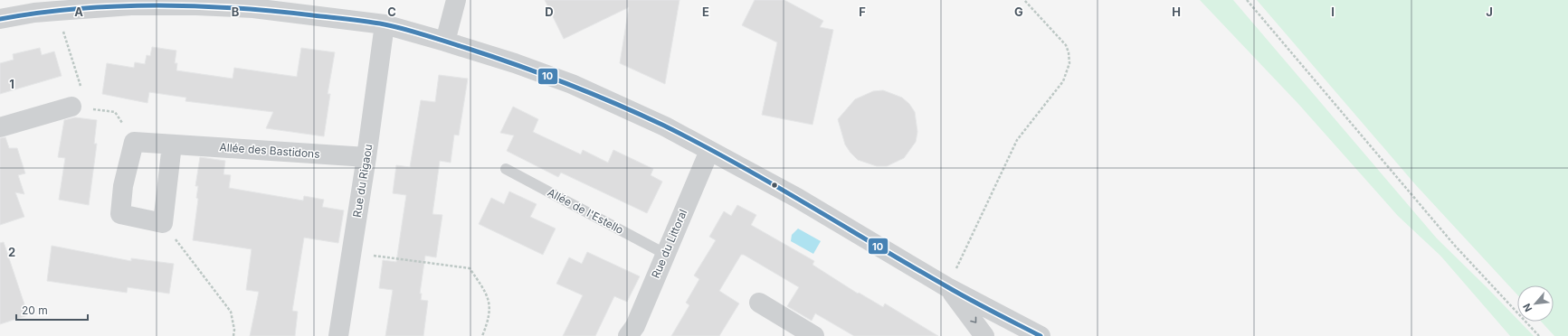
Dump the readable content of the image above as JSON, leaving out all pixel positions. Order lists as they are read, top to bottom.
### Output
{
  "streets": {
    "street": ["Allée des Bastidons", "Rue du Rigaou", "Rue du Littoral"],
    "lane": ["Allée de l'Estello"]
  },
  "crossings": [
    ["Allée des Bastidons", "Rue du Rigaou"],
    ["Allée de l'Estello", "Rue du Littoral"]
  ],
  "lines": ["transit line 10"],
  "scale_bar": "20 m",
  "north": "bottom left",
  "grid": {
    "columns": [
      "A",
      "B",
      "C",
      "D",
      "E",
      "F",
      "G",
      "H",
      "I",
      "J"
    ],
    "rows": ["1", "2"]
  }
}
